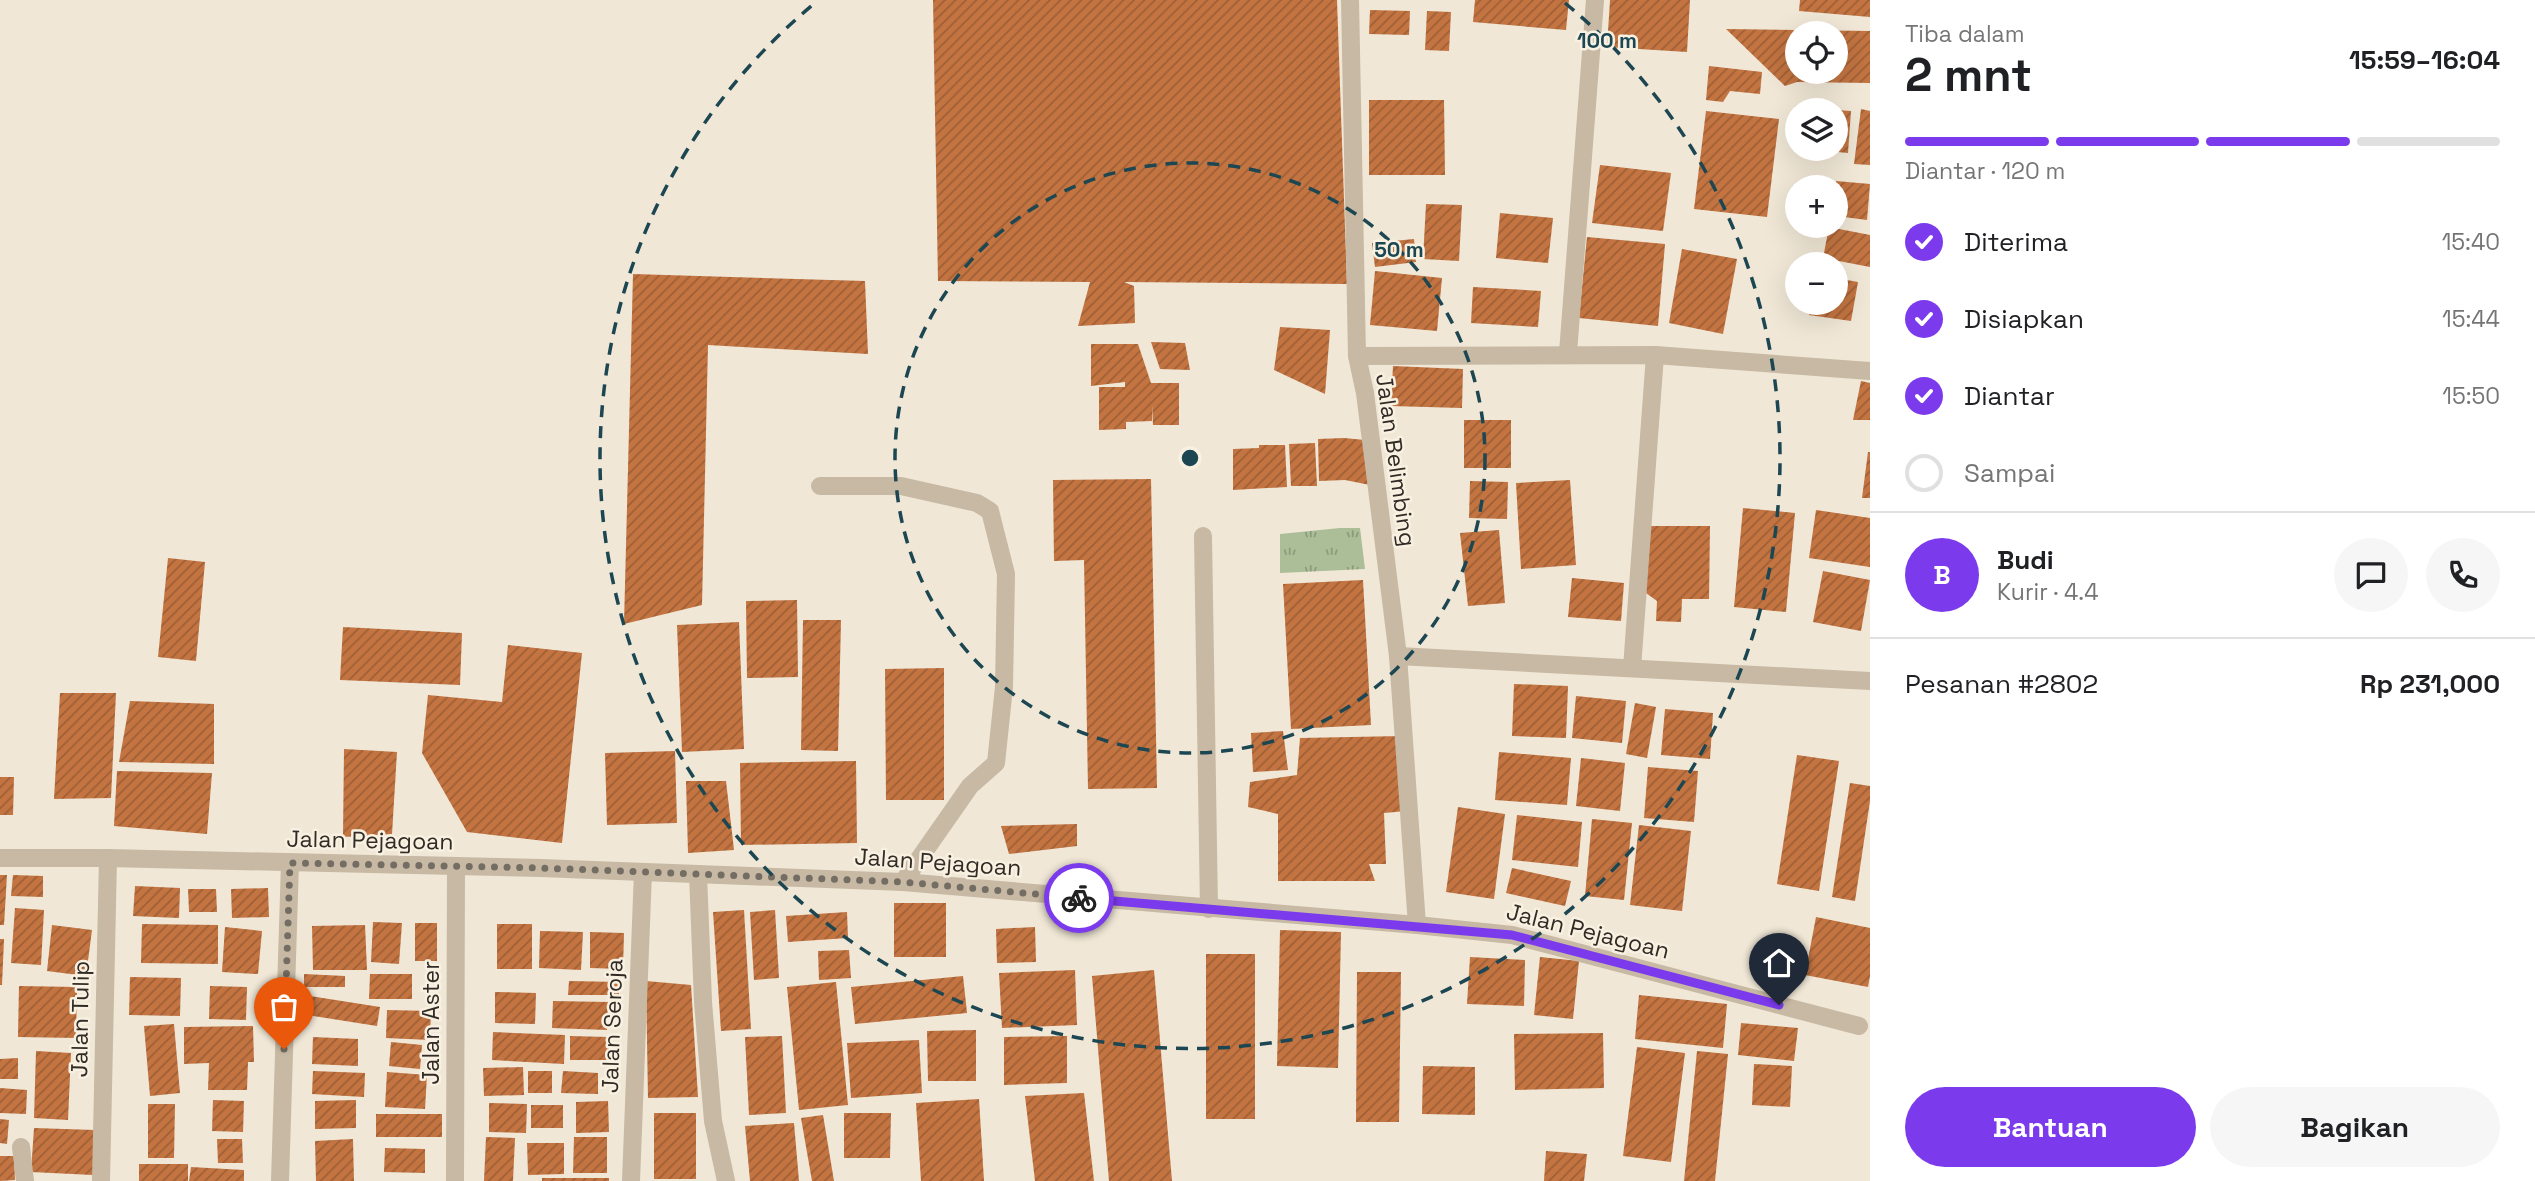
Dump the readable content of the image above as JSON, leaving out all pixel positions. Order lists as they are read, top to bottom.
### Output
{
  "streets": {
    "street": [
      "Jalan Belimbing",
      "Jalan Pejagoan",
      "Jalan Tulip",
      "Jalan Aster",
      "Jalan Seroja"
    ]
  },
  "crossings": [
    ["Jalan Belimbing", "Jalan Pejagoan"],
    ["Jalan Pejagoan", "Jalan Tulip"],
    ["Jalan Pejagoan", "Jalan Aster"],
    ["Jalan Pejagoan", "Jalan Seroja"]
  ],
  "page": {
    "heading": ["2 mnt", "Tiba dalam", "15:59–16:04"],
    "panel": [
      "Budi",
      "Kurir · 4.4",
      "Pesanan #2802",
      "Rp 231,000"
    ],
    "map_buttons": ["+", "−"],
    "bar": "Diantar · 120 m",
    "list": [
      ["Diterima", "15:40"],
      ["Disiapkan", "15:44"],
      ["Diantar", "15:50"],
      "Sampai"
    ],
    "round": "B",
    "buttons": ["Bantuan", "Bagikan"]
  },
  "rings": ["100 m", "50 m"]
}
